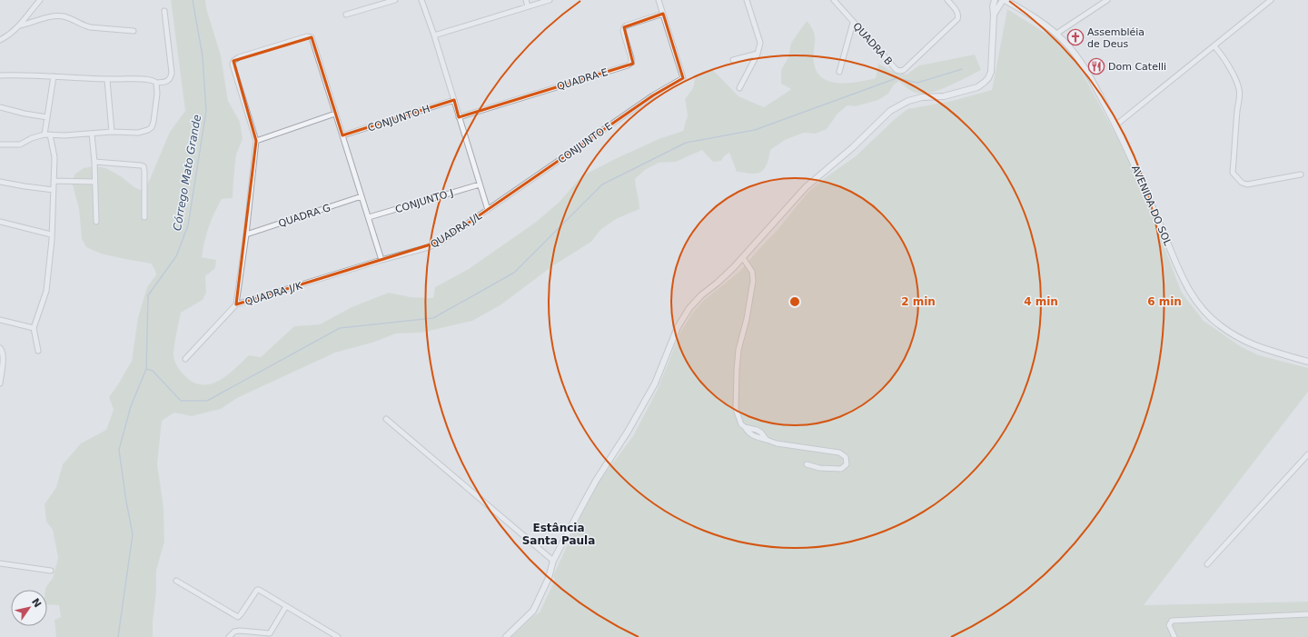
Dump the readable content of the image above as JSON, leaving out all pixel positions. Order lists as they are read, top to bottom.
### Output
{
  "streets": {
    "street": [
      "QUADRA B",
      "QUADRA E",
      "CONJUNTO H",
      "CONJUNTO E",
      "CONJUNTO J",
      "AVENIDA DO SOL",
      "QUADRA G",
      "QUADRA J/L",
      "QUADRA J/K"
    ]
  },
  "crossings": [
    ["QUADRA E", "CONJUNTO E"],
    ["CONJUNTO E", "QUADRA J/L"],
    ["QUADRA J/L", "QUADRA J/K"]
  ],
  "districts": ["Estância Santa Paula"],
  "water": ["Córrego Mato Grande"],
  "places": {
    "church": ["Assembléia de Deus"],
    "restaurant": ["Dom Catelli"]
  },
  "north": "top right",
  "rings": ["2 min", "4 min", "6 min"]
}
